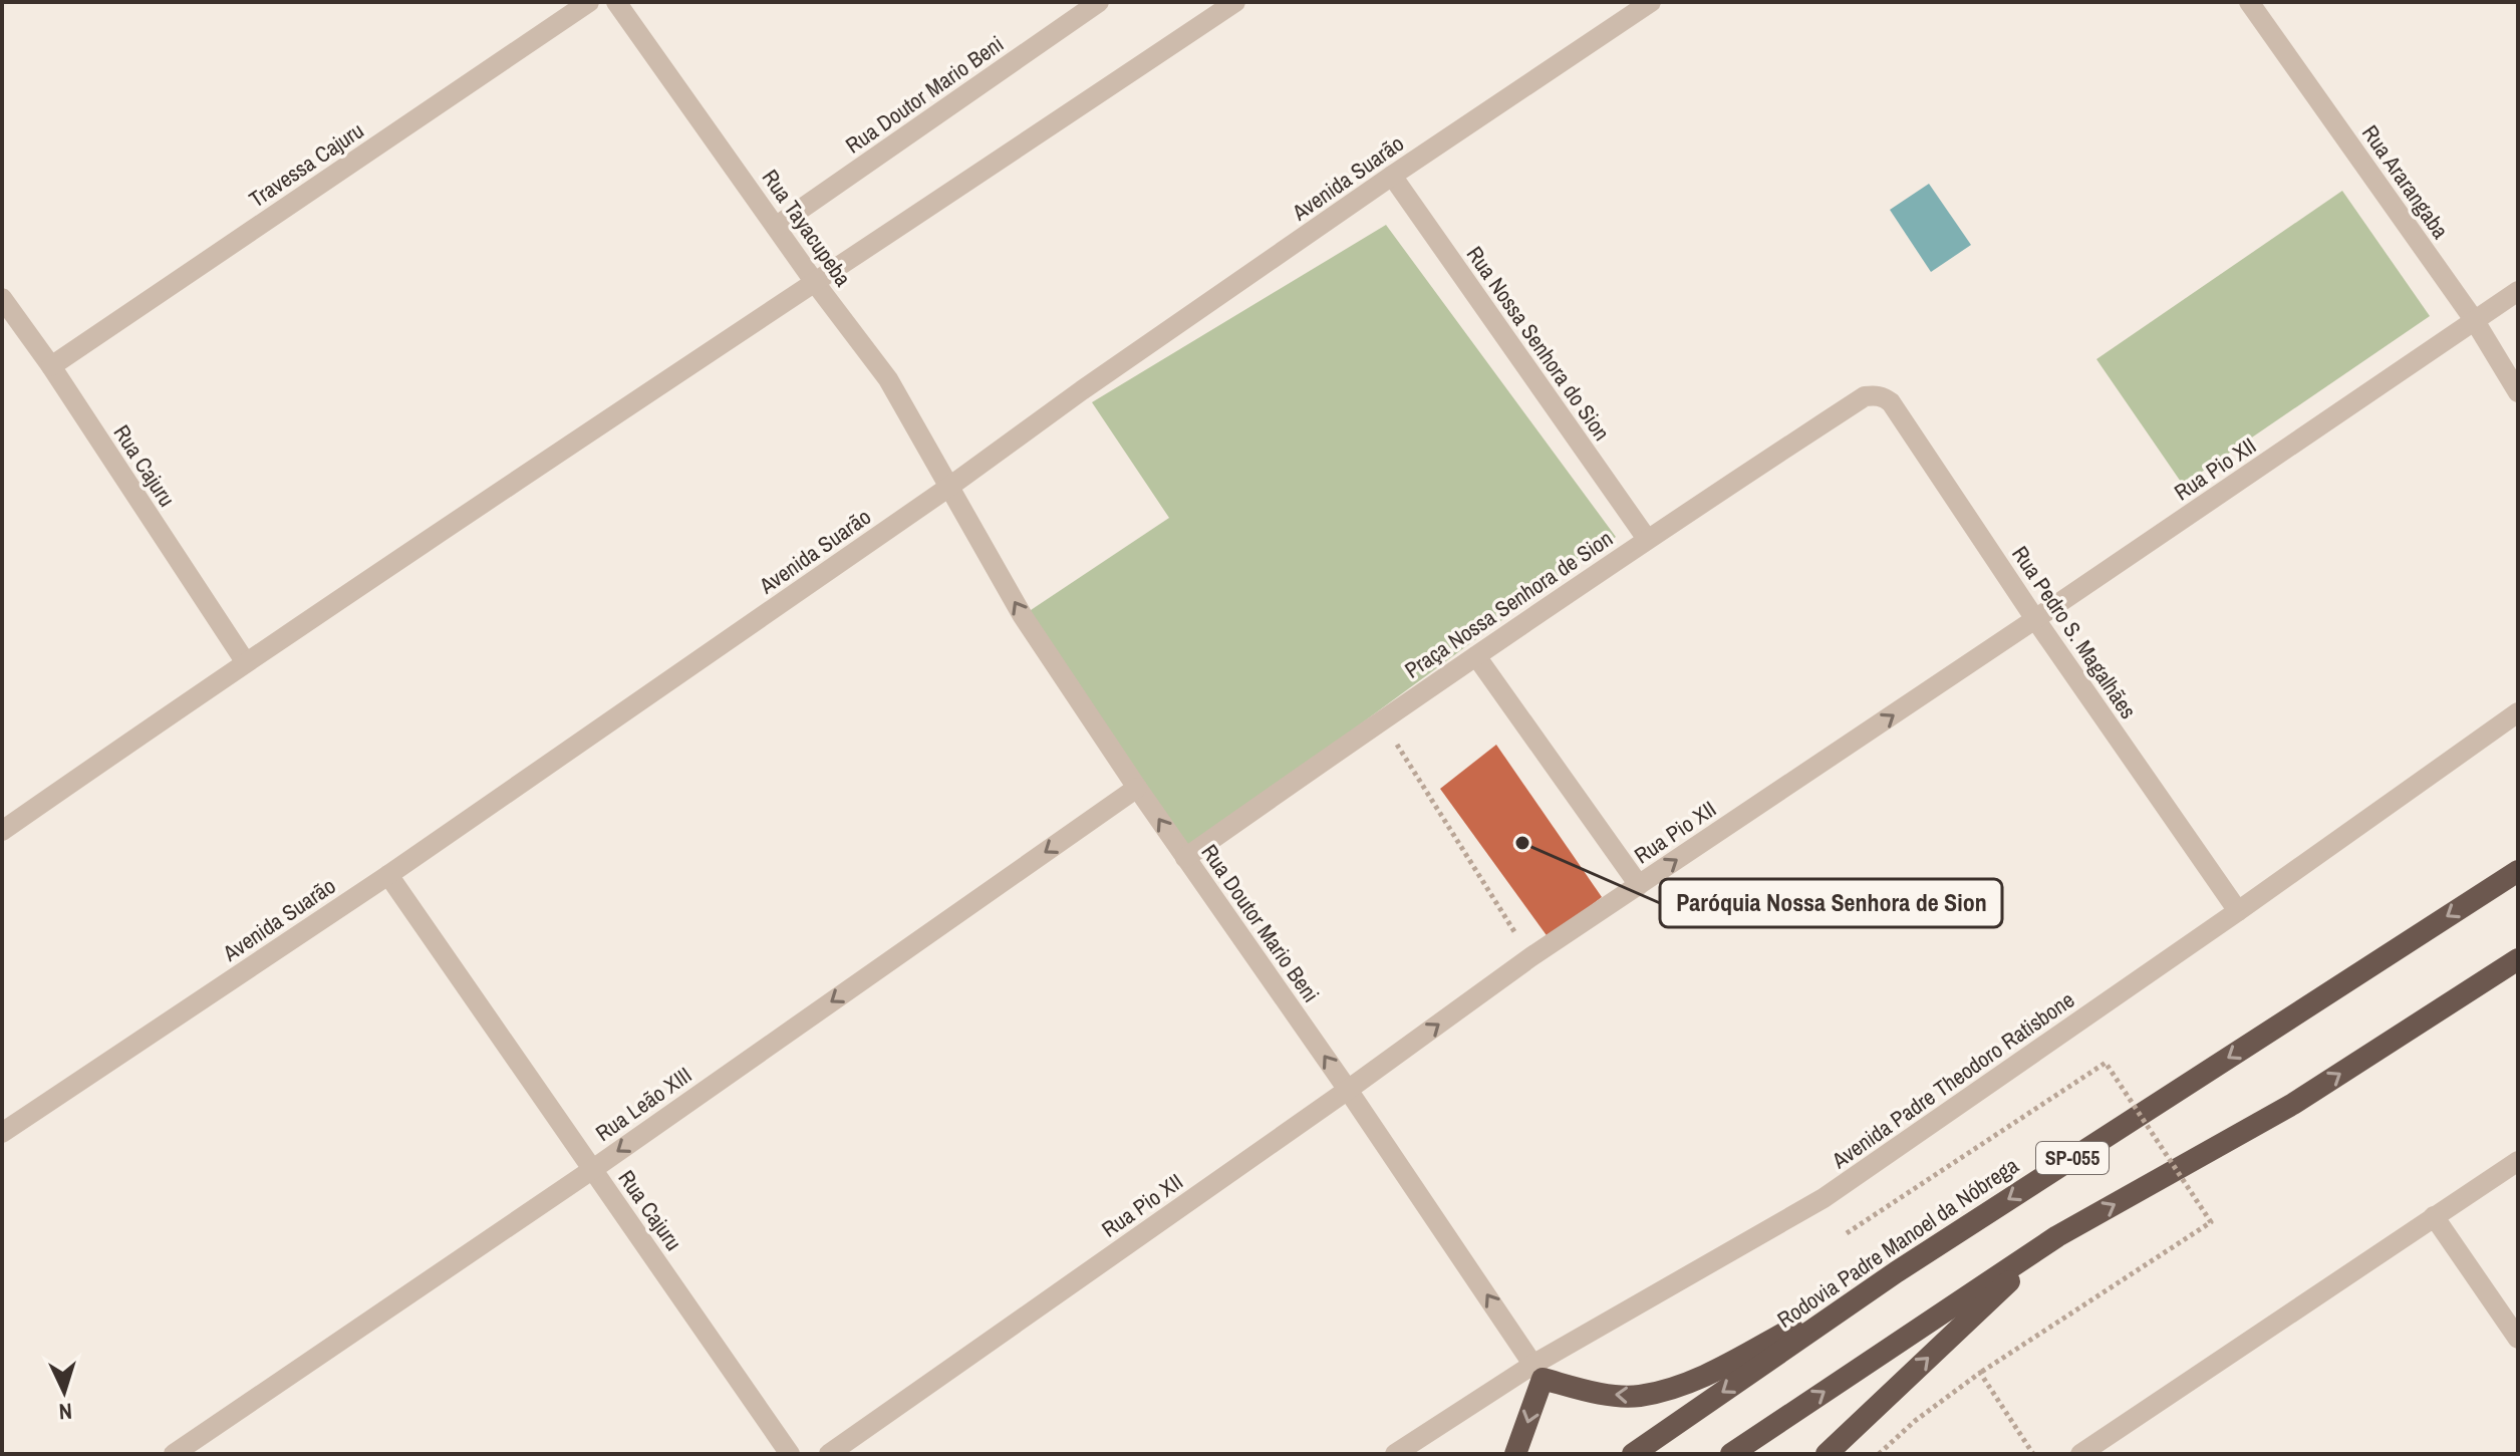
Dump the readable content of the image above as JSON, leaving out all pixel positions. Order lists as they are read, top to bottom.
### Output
{
  "streets": {
    "highway": ["SP-055", "Rodovia Padre Manoel da Nóbrega"],
    "street": [
      "Rua Doutor Mario Beni",
      "Travessa Cajuru",
      "Avenida Suarão",
      "Rua Ararangaba",
      "Rua Tayacupeba",
      "Rua Nossa Senhora do Sion",
      "Rua Cajuru",
      "Rua Pio XII",
      "Praça Nossa Senhora de Sion",
      "Rua Pedro S. Magalhães",
      "Avenida Padre Theodoro Ratisbone",
      "Rua Leão XIII"
    ]
  },
  "crossings": [
    ["Rua Doutor Mario Beni", "Avenida Suarão"],
    ["Rua Doutor Mario Beni", "Rua Tayacupeba"],
    ["Rua Doutor Mario Beni", "Rua Pio XII"],
    ["Rua Doutor Mario Beni", "Praça Nossa Senhora de Sion"],
    ["Rua Doutor Mario Beni", "Avenida Padre Theodoro Ratisbone"],
    ["Rua Doutor Mario Beni", "Rua Leão XIII"],
    ["Travessa Cajuru", "Rua Cajuru"],
    ["Avenida Suarão", "Rua Tayacupeba"],
    ["Avenida Suarão", "Rua Nossa Senhora do Sion"],
    ["Avenida Suarão", "Rua Cajuru"],
    ["Rua Ararangaba", "Rua Pio XII"],
    ["Rua Nossa Senhora do Sion", "Praça Nossa Senhora de Sion"],
    ["Rua Cajuru", "Rua Leão XIII"],
    ["Rua Pio XII", "Rua Pedro S. Magalhães"],
    ["Praça Nossa Senhora de Sion", "Rua Pedro S. Magalhães"],
    ["Rua Pedro S. Magalhães", "Avenida Padre Theodoro Ratisbone"]
  ],
  "one_way": ["Rua Doutor Mario Beni", "Rua Leão XIII"],
  "places": ["Paróquia Nossa Senhora de Sion"],
  "north": "bottom"
}
